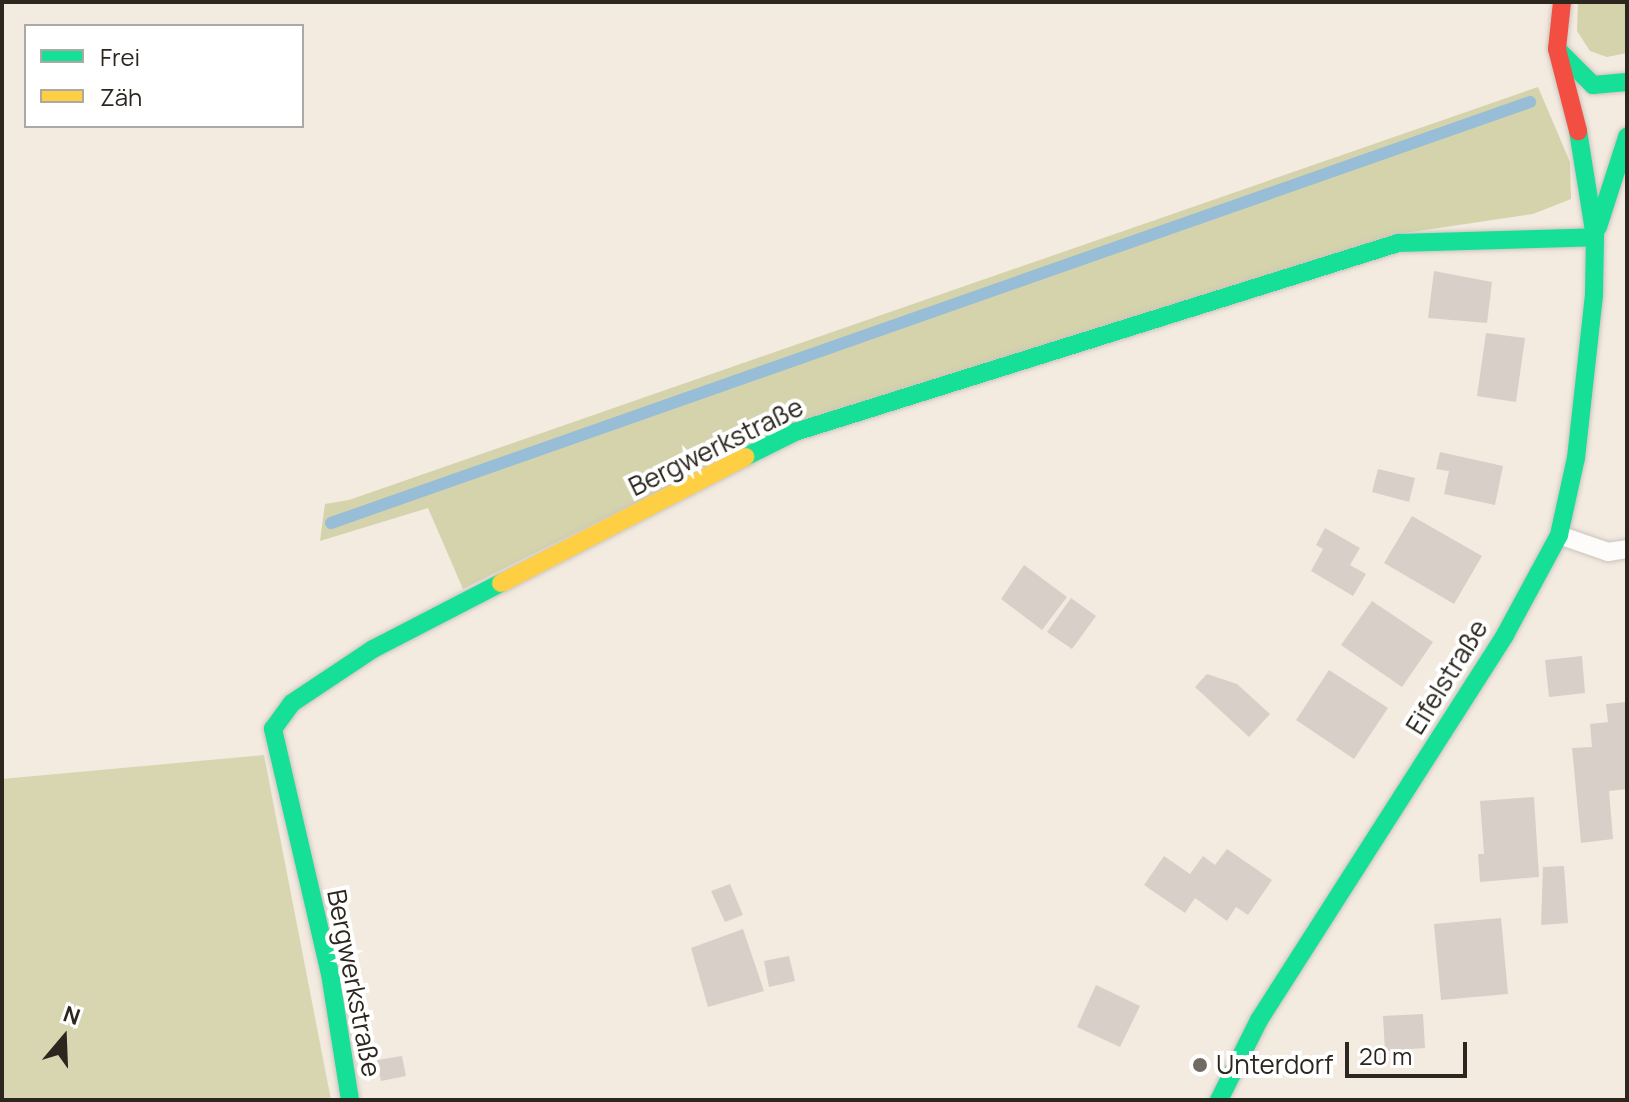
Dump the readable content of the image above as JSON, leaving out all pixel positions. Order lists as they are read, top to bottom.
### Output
{
  "streets": {
    "street": ["Bergwerkstraße", "Eifelstraße"]
  },
  "crossings": [
    ["Bergwerkstraße", "Eifelstraße"]
  ],
  "places": ["Unterdorf"],
  "legend": ["Frei", "Zäh"],
  "scale_bar": "20 m",
  "north": "top"
}
